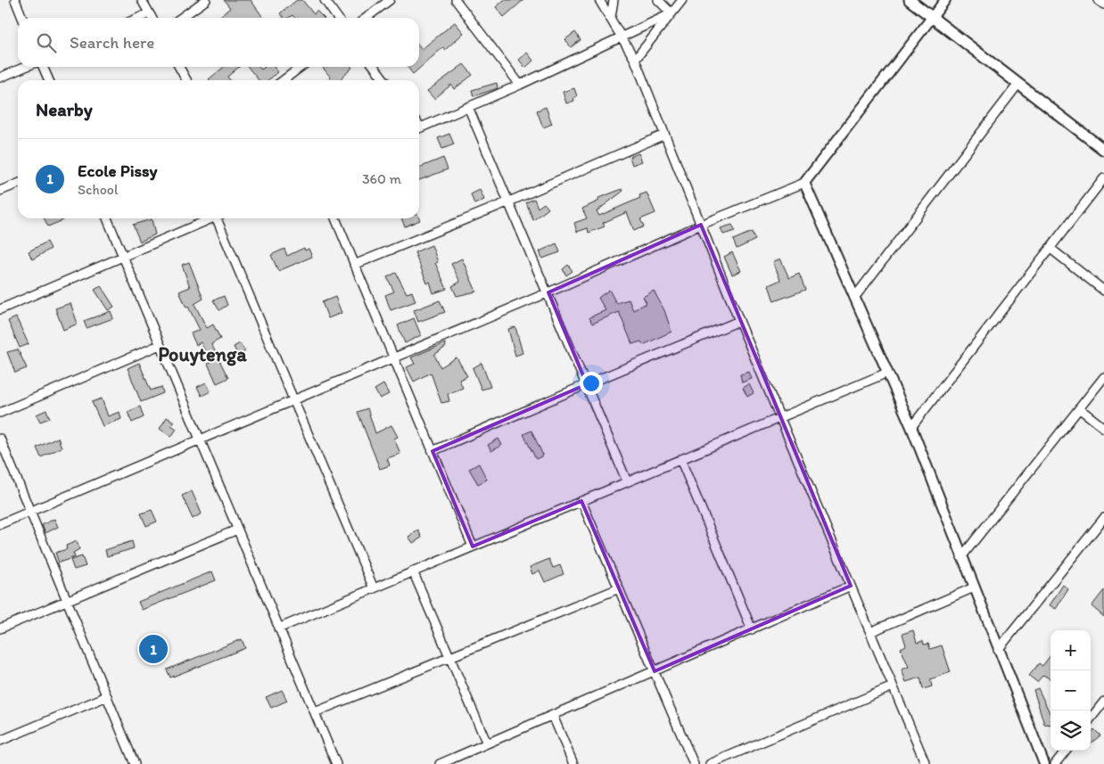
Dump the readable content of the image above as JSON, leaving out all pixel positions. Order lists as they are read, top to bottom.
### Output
{
  "districts": ["Pouytenga"],
  "page": {
    "search": "Search here",
    "heading": "Nearby",
    "list": [
      {
        "mark": "1",
        "name": "Ecole Pissy",
        "note": "School",
        "value": "360 m"
      }
    ],
    "map_buttons": ["+", "−"],
    "pins": "1"
  }
}
